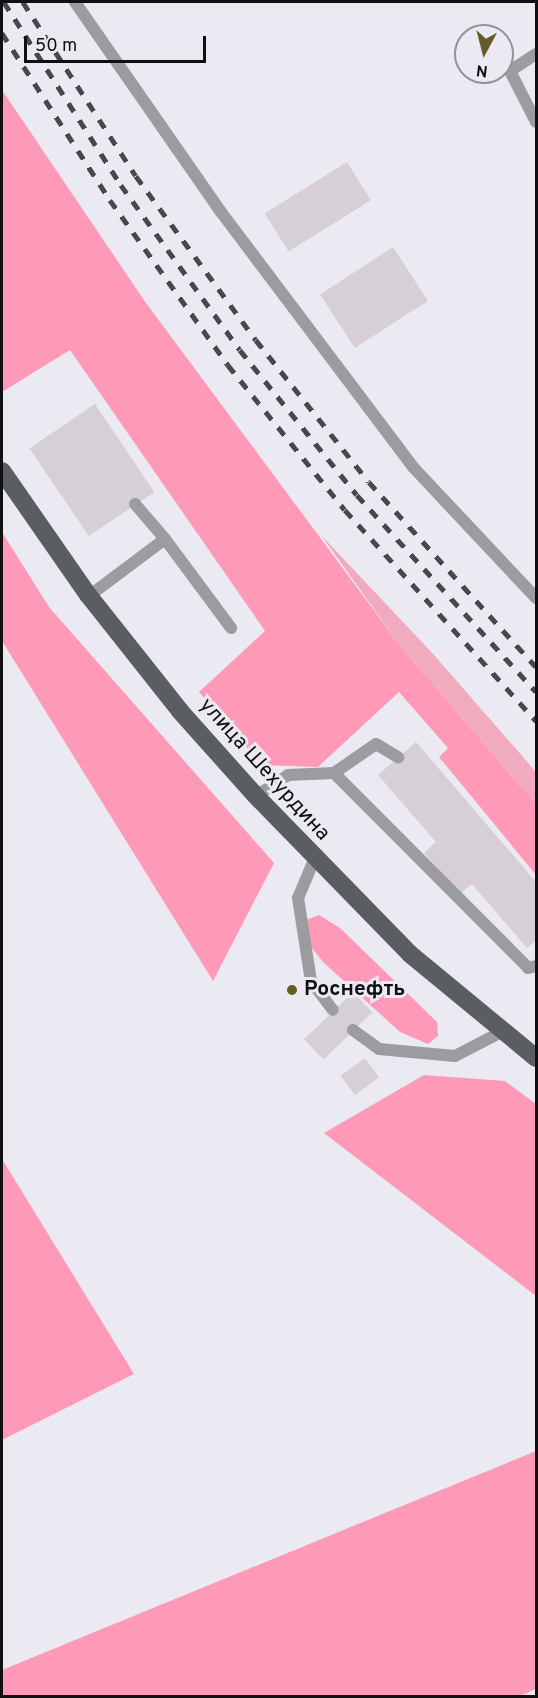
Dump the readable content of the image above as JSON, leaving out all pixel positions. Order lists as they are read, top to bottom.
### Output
{
  "streets": {
    "main road": ["улица Шехурдина"]
  },
  "places": ["Роснефть"],
  "scale_bar": "50 m",
  "north": "bottom"
}
